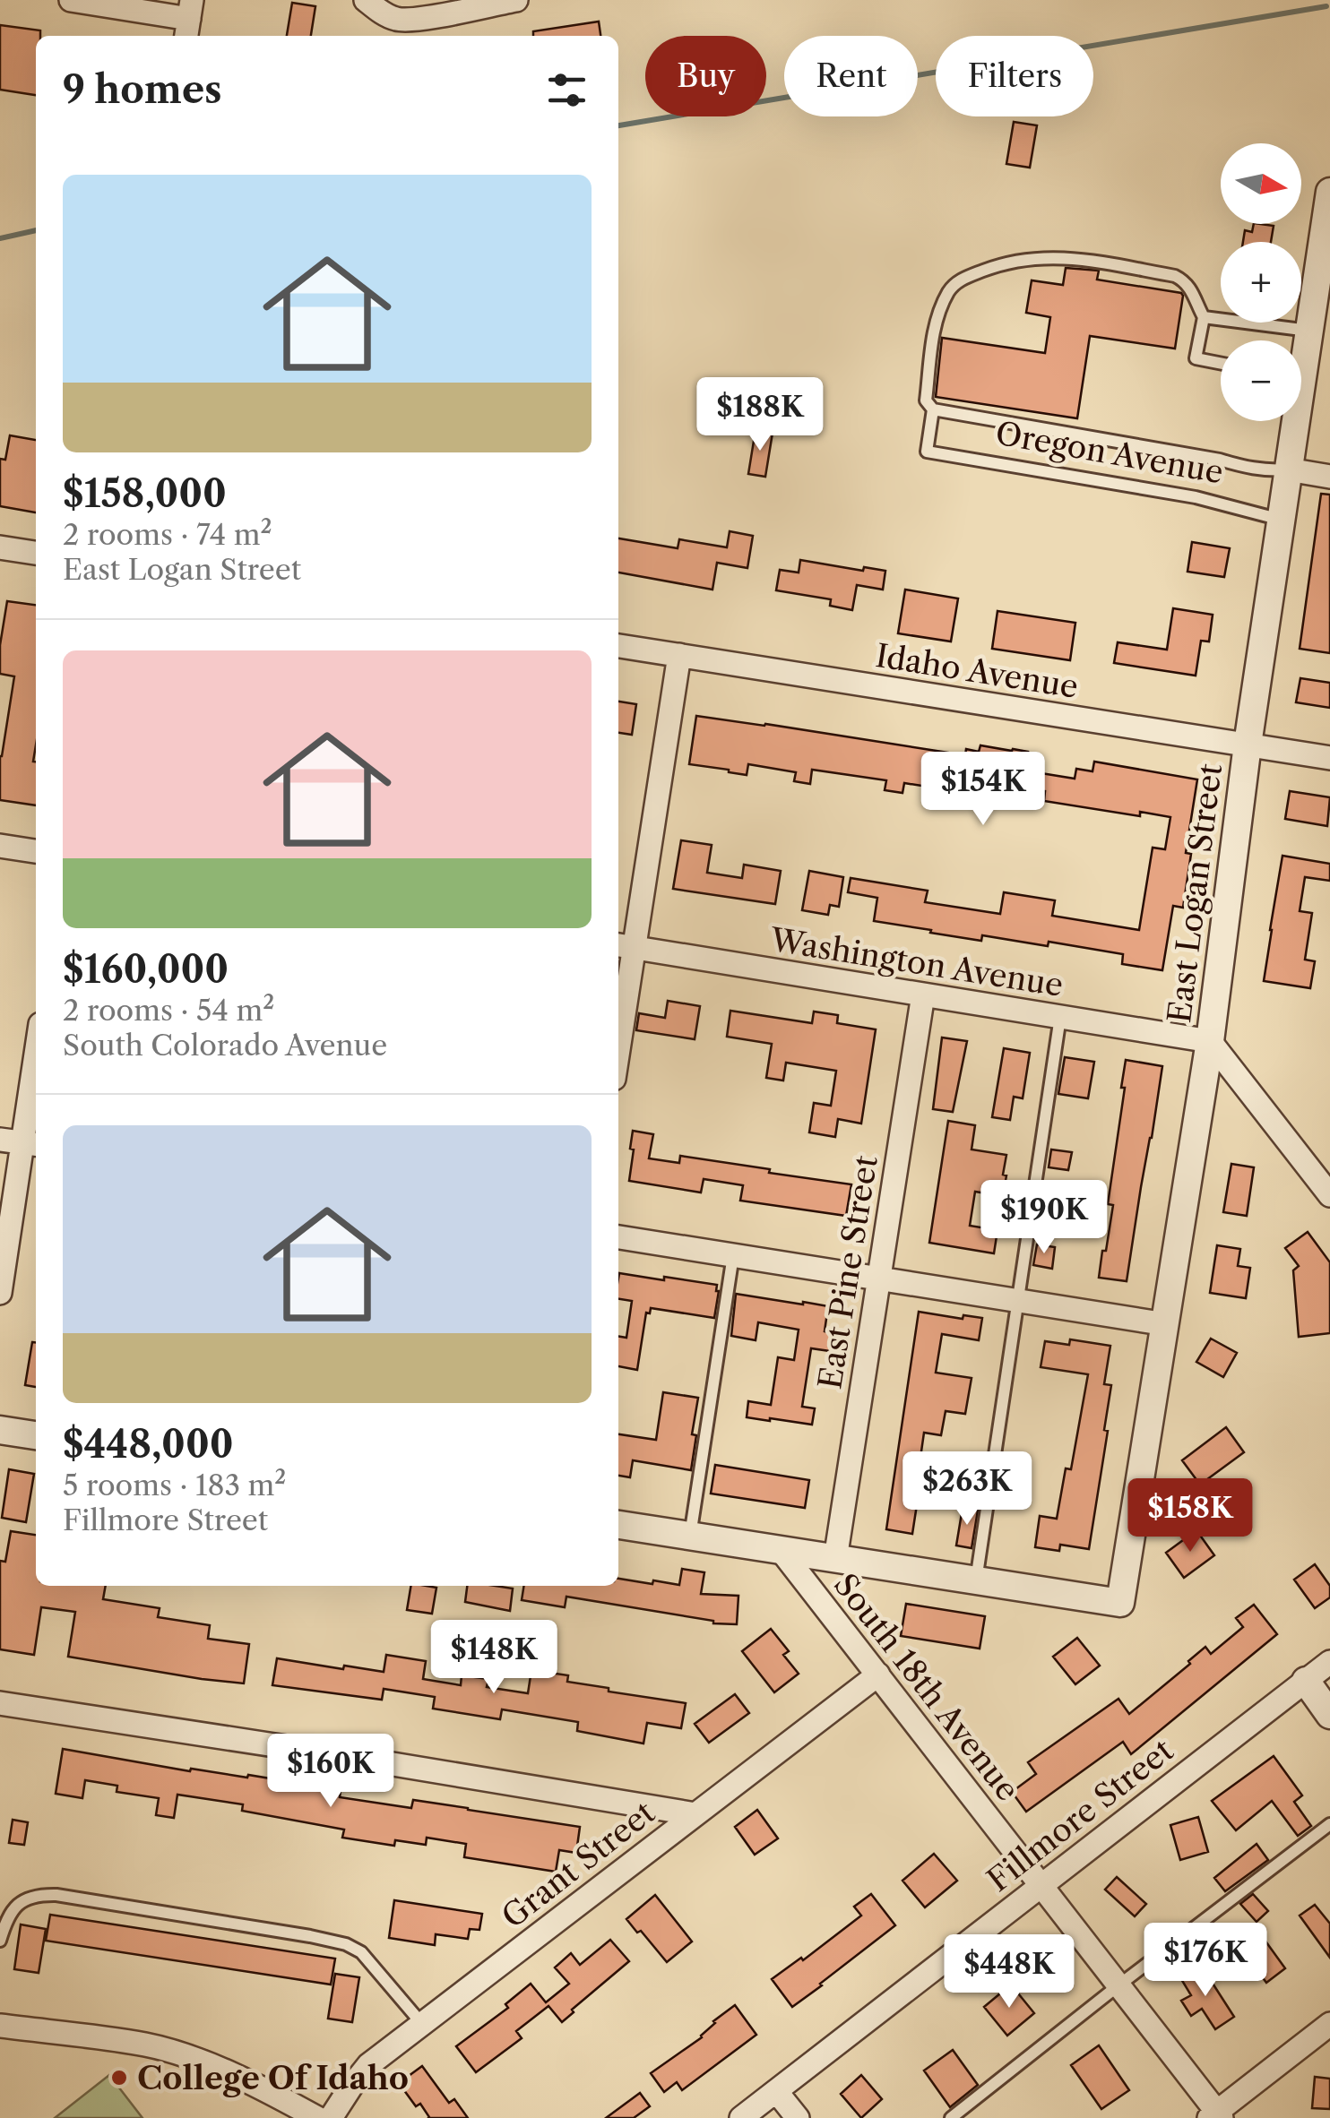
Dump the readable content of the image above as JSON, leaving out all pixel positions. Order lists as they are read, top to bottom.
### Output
{
  "streets": {
    "street": [
      "Idaho Avenue",
      "East Logan Street",
      "Washington Avenue",
      "East Pine Street",
      "South 18th Avenue",
      "Fillmore Street",
      "Grant Street"
    ],
    "lane": ["Oregon Avenue"]
  },
  "crossings": [
    ["Oregon Avenue", "East Logan Street"],
    ["Idaho Avenue", "East Logan Street"],
    ["East Logan Street", "Washington Avenue"],
    ["Washington Avenue", "East Pine Street"],
    ["South 18th Avenue", "Fillmore Street"],
    ["South 18th Avenue", "Grant Street"]
  ],
  "places": ["College Of Idaho"],
  "north": "right",
  "page": {
    "chip": ["Buy", "Rent", "Filters"],
    "heading": "9 homes",
    "map_buttons": ["+", "−"],
    "list": [
      {
        "name": "$158,000",
        "note": "2 rooms · 74 m² · East Logan Street"
      },
      {
        "name": "$160,000",
        "note": "2 rooms · 54 m² · South Colorado Avenue"
      },
      {
        "name": "$448,000",
        "note": "5 rooms · 183 m² · Fillmore Street"
      }
    ],
    "price": [
      "$188K",
      "$154K",
      "$190K",
      "$263K",
      "$158K",
      "$148K",
      "$160K",
      "$176K",
      "$448K"
    ]
  }
}
